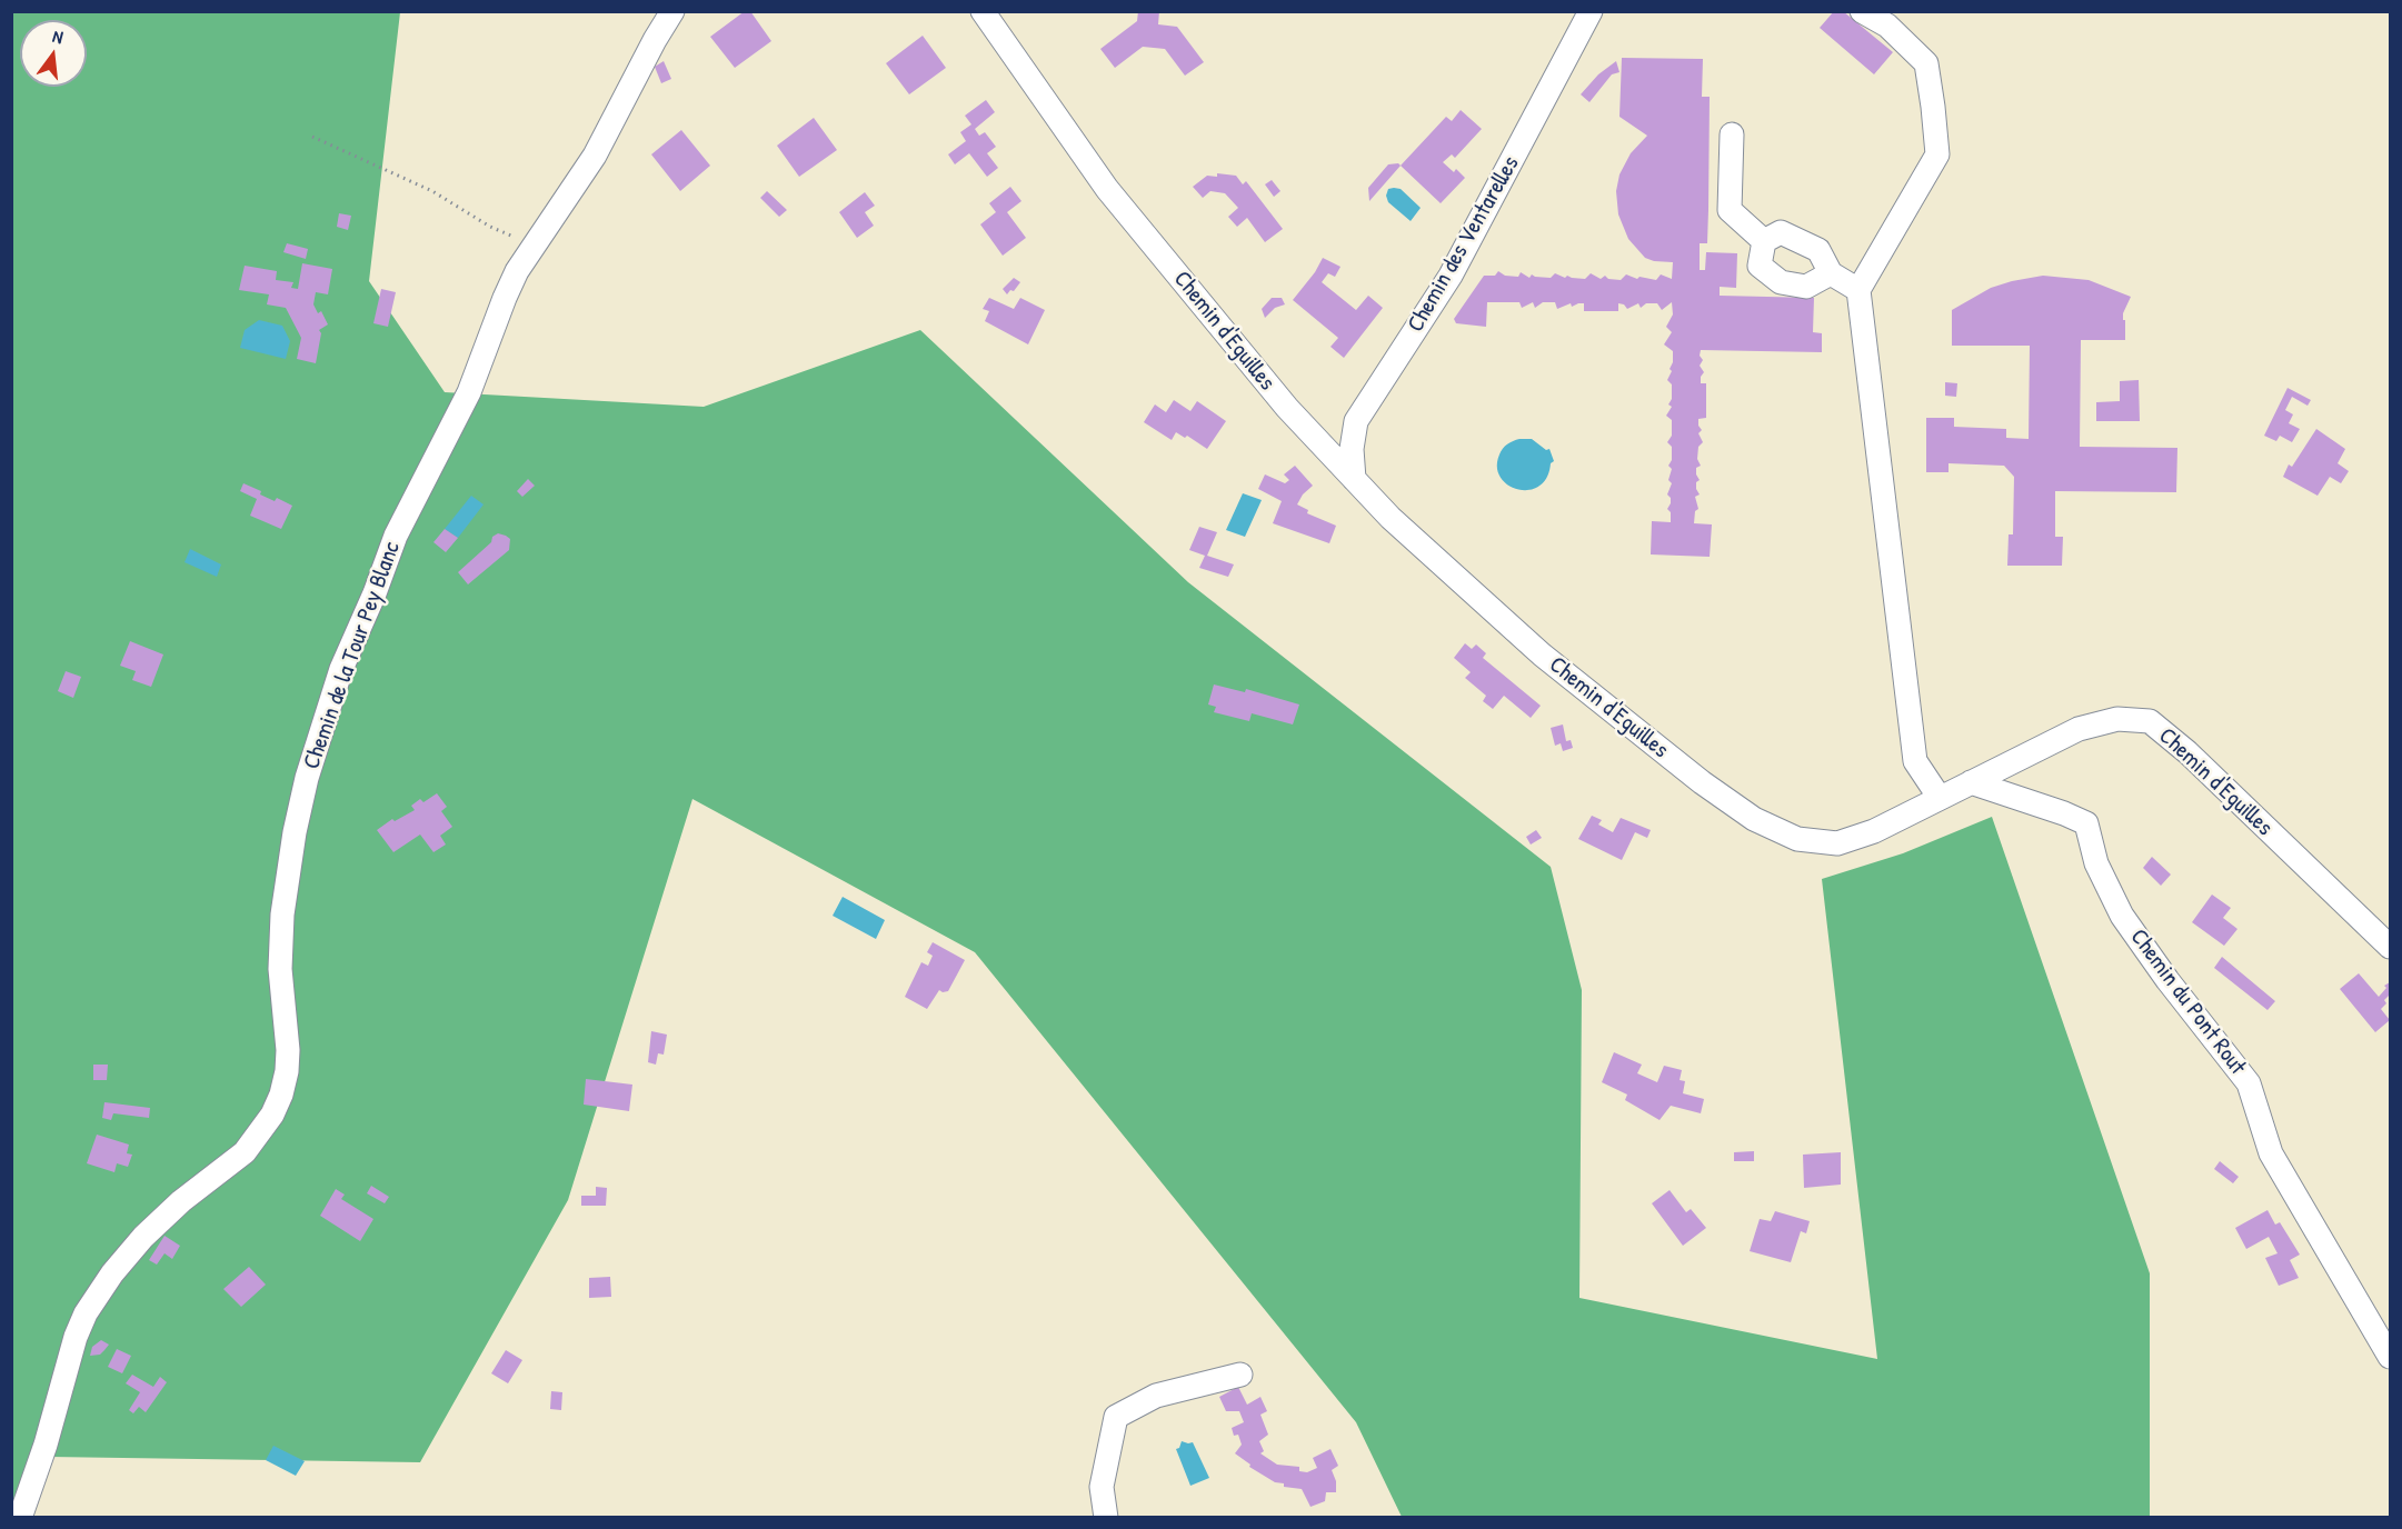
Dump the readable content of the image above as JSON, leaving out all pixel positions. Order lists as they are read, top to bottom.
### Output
{
  "streets": {
    "street": [
      "Chemin des Ventarelles",
      "Chemin d'Eguilles",
      "Chemin de la Tour Pey Blanc",
      "Chemin du Pont Rout"
    ]
  },
  "crossings": [
    ["Chemin des Ventarelles", "Chemin d'Eguilles"],
    ["Chemin d'Eguilles", "Chemin du Pont Rout"]
  ],
  "north": "top"
}
